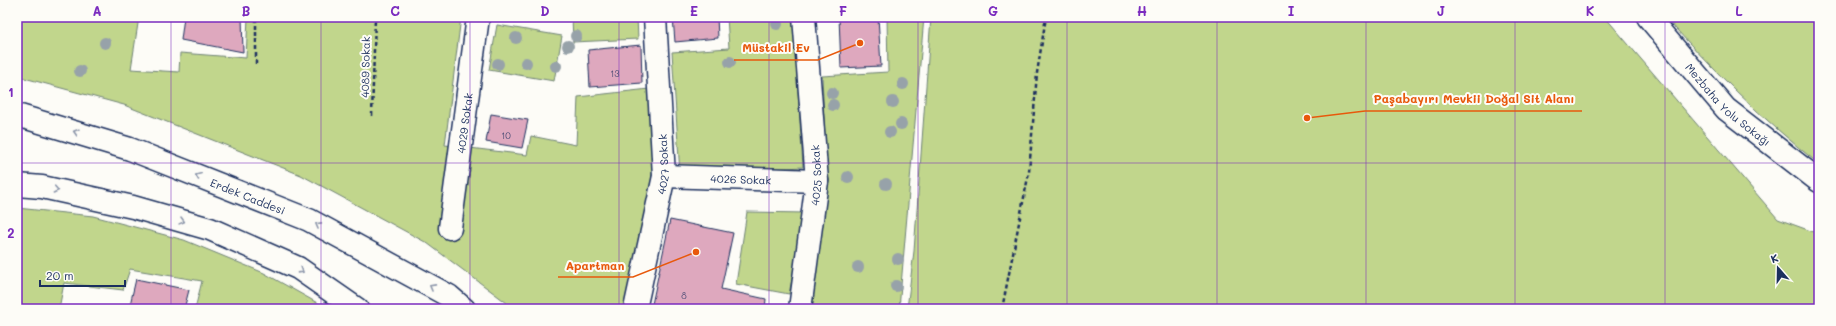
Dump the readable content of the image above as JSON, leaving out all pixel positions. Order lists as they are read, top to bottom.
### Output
{
  "streets": {
    "main road": [
      "Mezbaha Yolu Sokağı",
      "4029 Sokak",
      "4027 Sokak",
      "4025 Sokak",
      "4026 Sokak",
      "Erdek Caddesi"
    ],
    "path": ["4089 Sokak"]
  },
  "crossings": [
    ["4027 Sokak", "4026 Sokak"],
    ["4025 Sokak", "4026 Sokak"]
  ],
  "places": ["Müstakil Ev", "Paşabayırı Mevkii Doğal Sit Alanı", "Apartman"],
  "house_numbers": ["13", "10", "8"],
  "scale_bar": "20 m",
  "north": "top",
  "grid": {
    "columns": [
      "A",
      "B",
      "C",
      "D",
      "E",
      "F",
      "G",
      "H",
      "I",
      "J",
      "K",
      "L"
    ],
    "rows": ["1", "2"]
  }
}
